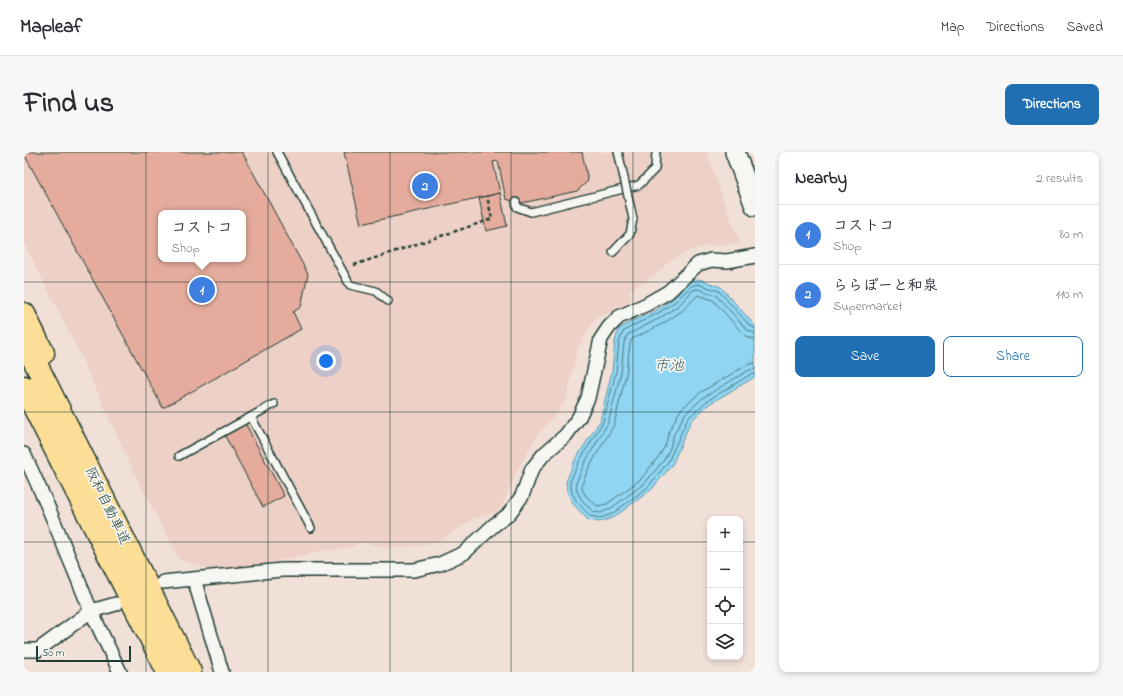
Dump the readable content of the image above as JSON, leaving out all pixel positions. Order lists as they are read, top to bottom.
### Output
{
  "streets": {
    "highway": ["阪和自動車道"]
  },
  "water": ["市池"],
  "scale_bar": "50 m",
  "page": {
    "header": "Mapleaf",
    "nav": ["Map", "Directions", "Saved"],
    "title": "Find us",
    "buttons": [
      "Directions",
      ["Save", "Share"]
    ],
    "heading": ["Nearby", "2 results"],
    "pins": ["2", "1"],
    "list": [
      {
        "mark": "1",
        "name": "コストコ",
        "note": "Shop",
        "value": "80 m"
      },
      {
        "mark": "2",
        "name": "ららぽーと和泉",
        "note": "Supermarket",
        "value": "110 m"
      }
    ],
    "popup": ["コストコ", "Shop"],
    "map_buttons": ["+", "−"],
    "scale": "50 m"
  }
}
